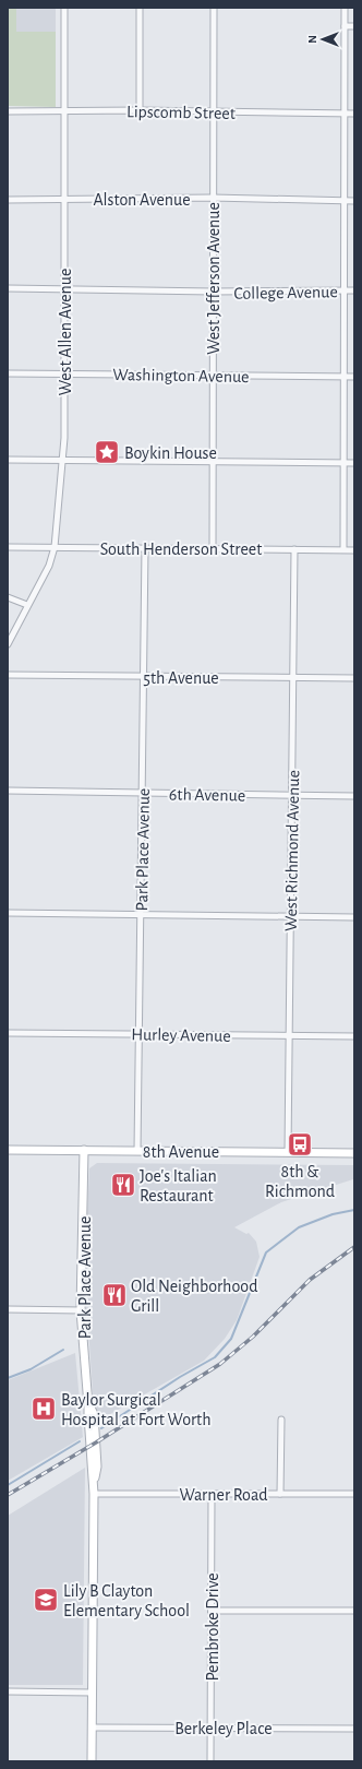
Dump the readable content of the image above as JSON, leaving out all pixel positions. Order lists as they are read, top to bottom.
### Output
{
  "streets": {
    "street": [
      "Lipscomb Street",
      "Alston Avenue",
      "West Jefferson Avenue",
      "College Avenue",
      "West Allen Avenue",
      "Washington Avenue",
      "South Henderson Street",
      "5th Avenue",
      "6th Avenue",
      "Park Place Avenue",
      "West Richmond Avenue",
      "Hurley Avenue",
      "8th Avenue",
      "Warner Road",
      "Pembroke Drive",
      "Berkeley Place"
    ]
  },
  "crossings": [
    ["Lipscomb Street", "West Jefferson Avenue"],
    ["Lipscomb Street", "West Allen Avenue"],
    ["Alston Avenue", "West Jefferson Avenue"],
    ["Alston Avenue", "West Allen Avenue"],
    ["West Jefferson Avenue", "College Avenue"],
    ["West Jefferson Avenue", "Washington Avenue"],
    ["West Jefferson Avenue", "South Henderson Street"],
    ["College Avenue", "West Allen Avenue"],
    ["West Allen Avenue", "Washington Avenue"],
    ["West Allen Avenue", "South Henderson Street"],
    ["South Henderson Street", "Park Place Avenue"],
    ["South Henderson Street", "West Richmond Avenue"],
    ["5th Avenue", "Park Place Avenue"],
    ["5th Avenue", "West Richmond Avenue"],
    ["6th Avenue", "Park Place Avenue"],
    ["6th Avenue", "West Richmond Avenue"],
    ["Park Place Avenue", "Hurley Avenue"],
    ["Park Place Avenue", "8th Avenue"],
    ["Park Place Avenue", "Warner Road"],
    ["Park Place Avenue", "Berkeley Place"],
    ["West Richmond Avenue", "Hurley Avenue"],
    ["West Richmond Avenue", "8th Avenue"],
    ["Warner Road", "Pembroke Drive"],
    ["Pembroke Drive", "Berkeley Place"]
  ],
  "places": {
    "place": ["Boykin House"],
    "bus stop": ["8th & Richmond"],
    "restaurant": ["Joe's Italian Restaurant", "Old Neighborhood Grill"],
    "hospital": ["Baylor Surgical Hospital at Fort Worth"],
    "school or university": ["Lily B Clayton Elementary School"]
  },
  "north": "left"
}
